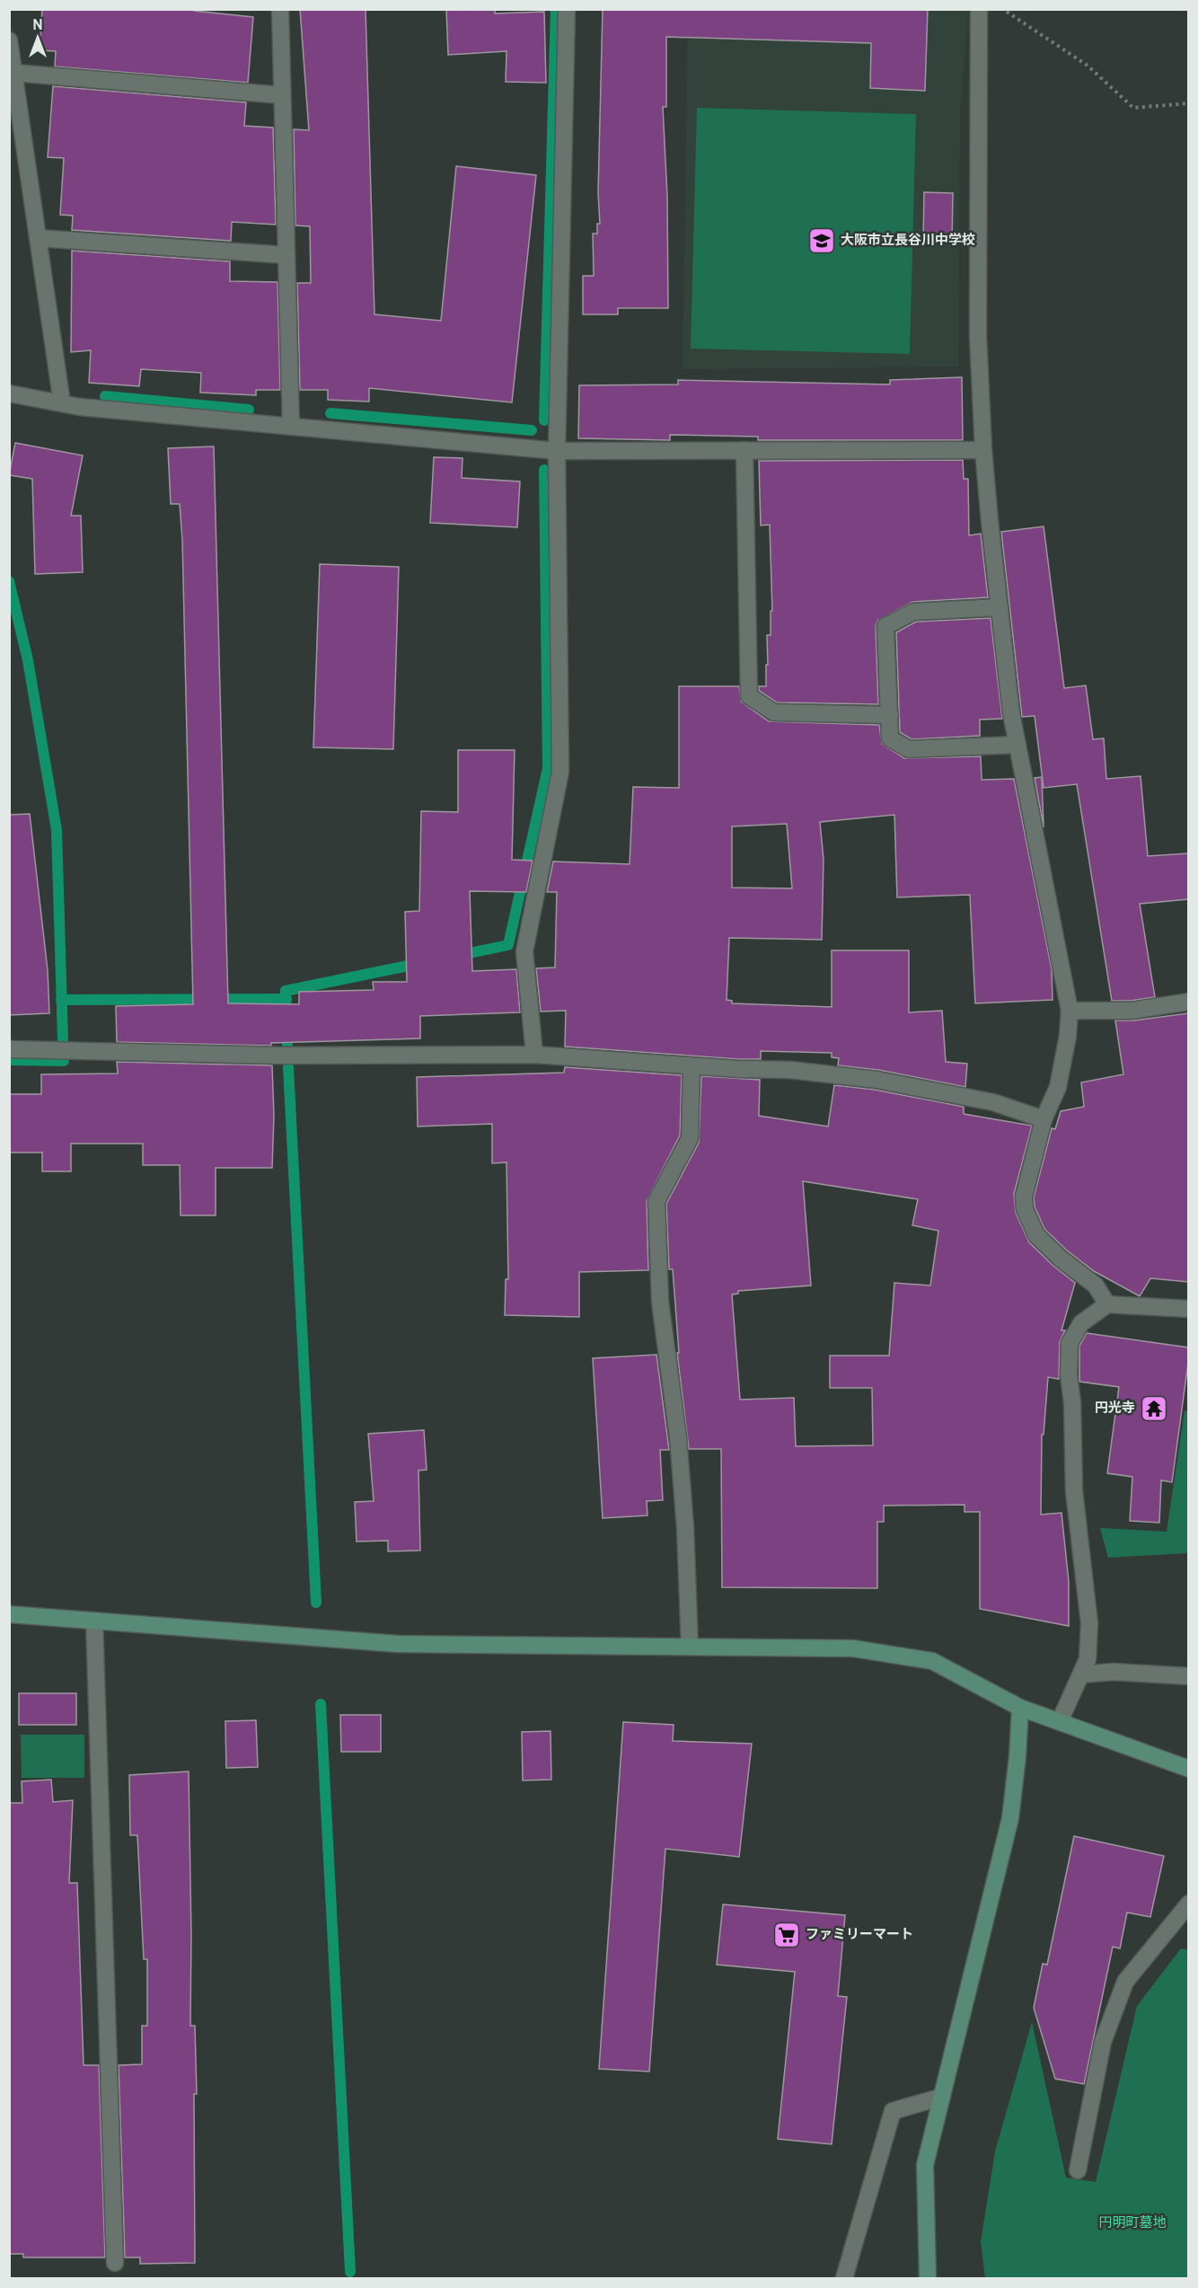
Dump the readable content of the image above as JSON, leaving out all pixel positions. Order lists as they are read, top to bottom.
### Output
{
  "parks": ["円明町墓地"],
  "places": {
    "school or university": ["大阪市立長谷川中学校"],
    "temple": ["円光寺"],
    "supermarket": ["ファミリーマート"]
  },
  "north": "top"
}
